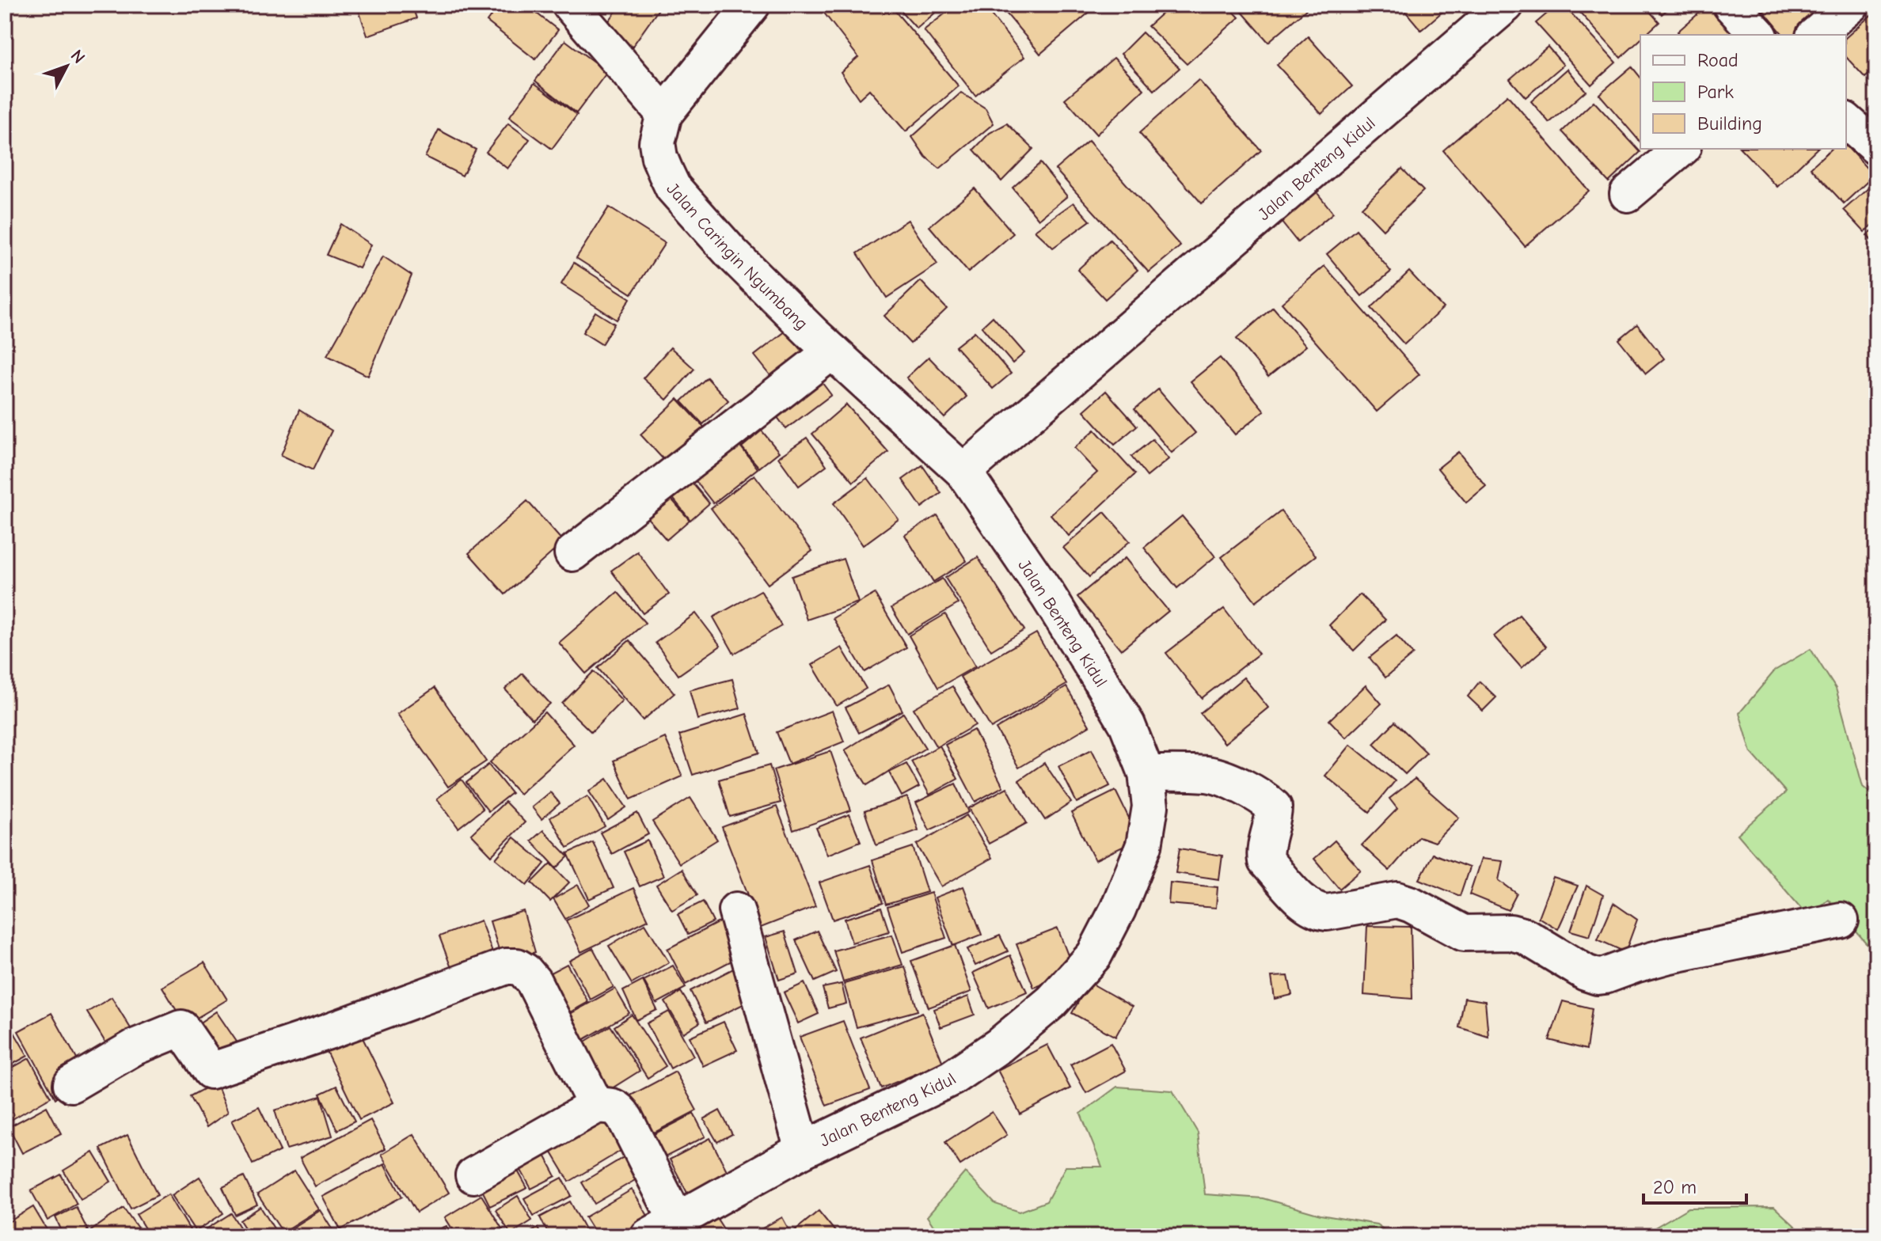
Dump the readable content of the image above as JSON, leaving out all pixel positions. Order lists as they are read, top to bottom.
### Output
{
  "streets": {
    "street": ["Jalan Benteng Kidul", "Jalan Caringin Ngumbang"]
  },
  "crossings": [
    ["Jalan Benteng Kidul", "Jalan Caringin Ngumbang"]
  ],
  "legend": ["Road", "Park", "Building"],
  "scale_bar": "20 m",
  "north": "top right"
}
